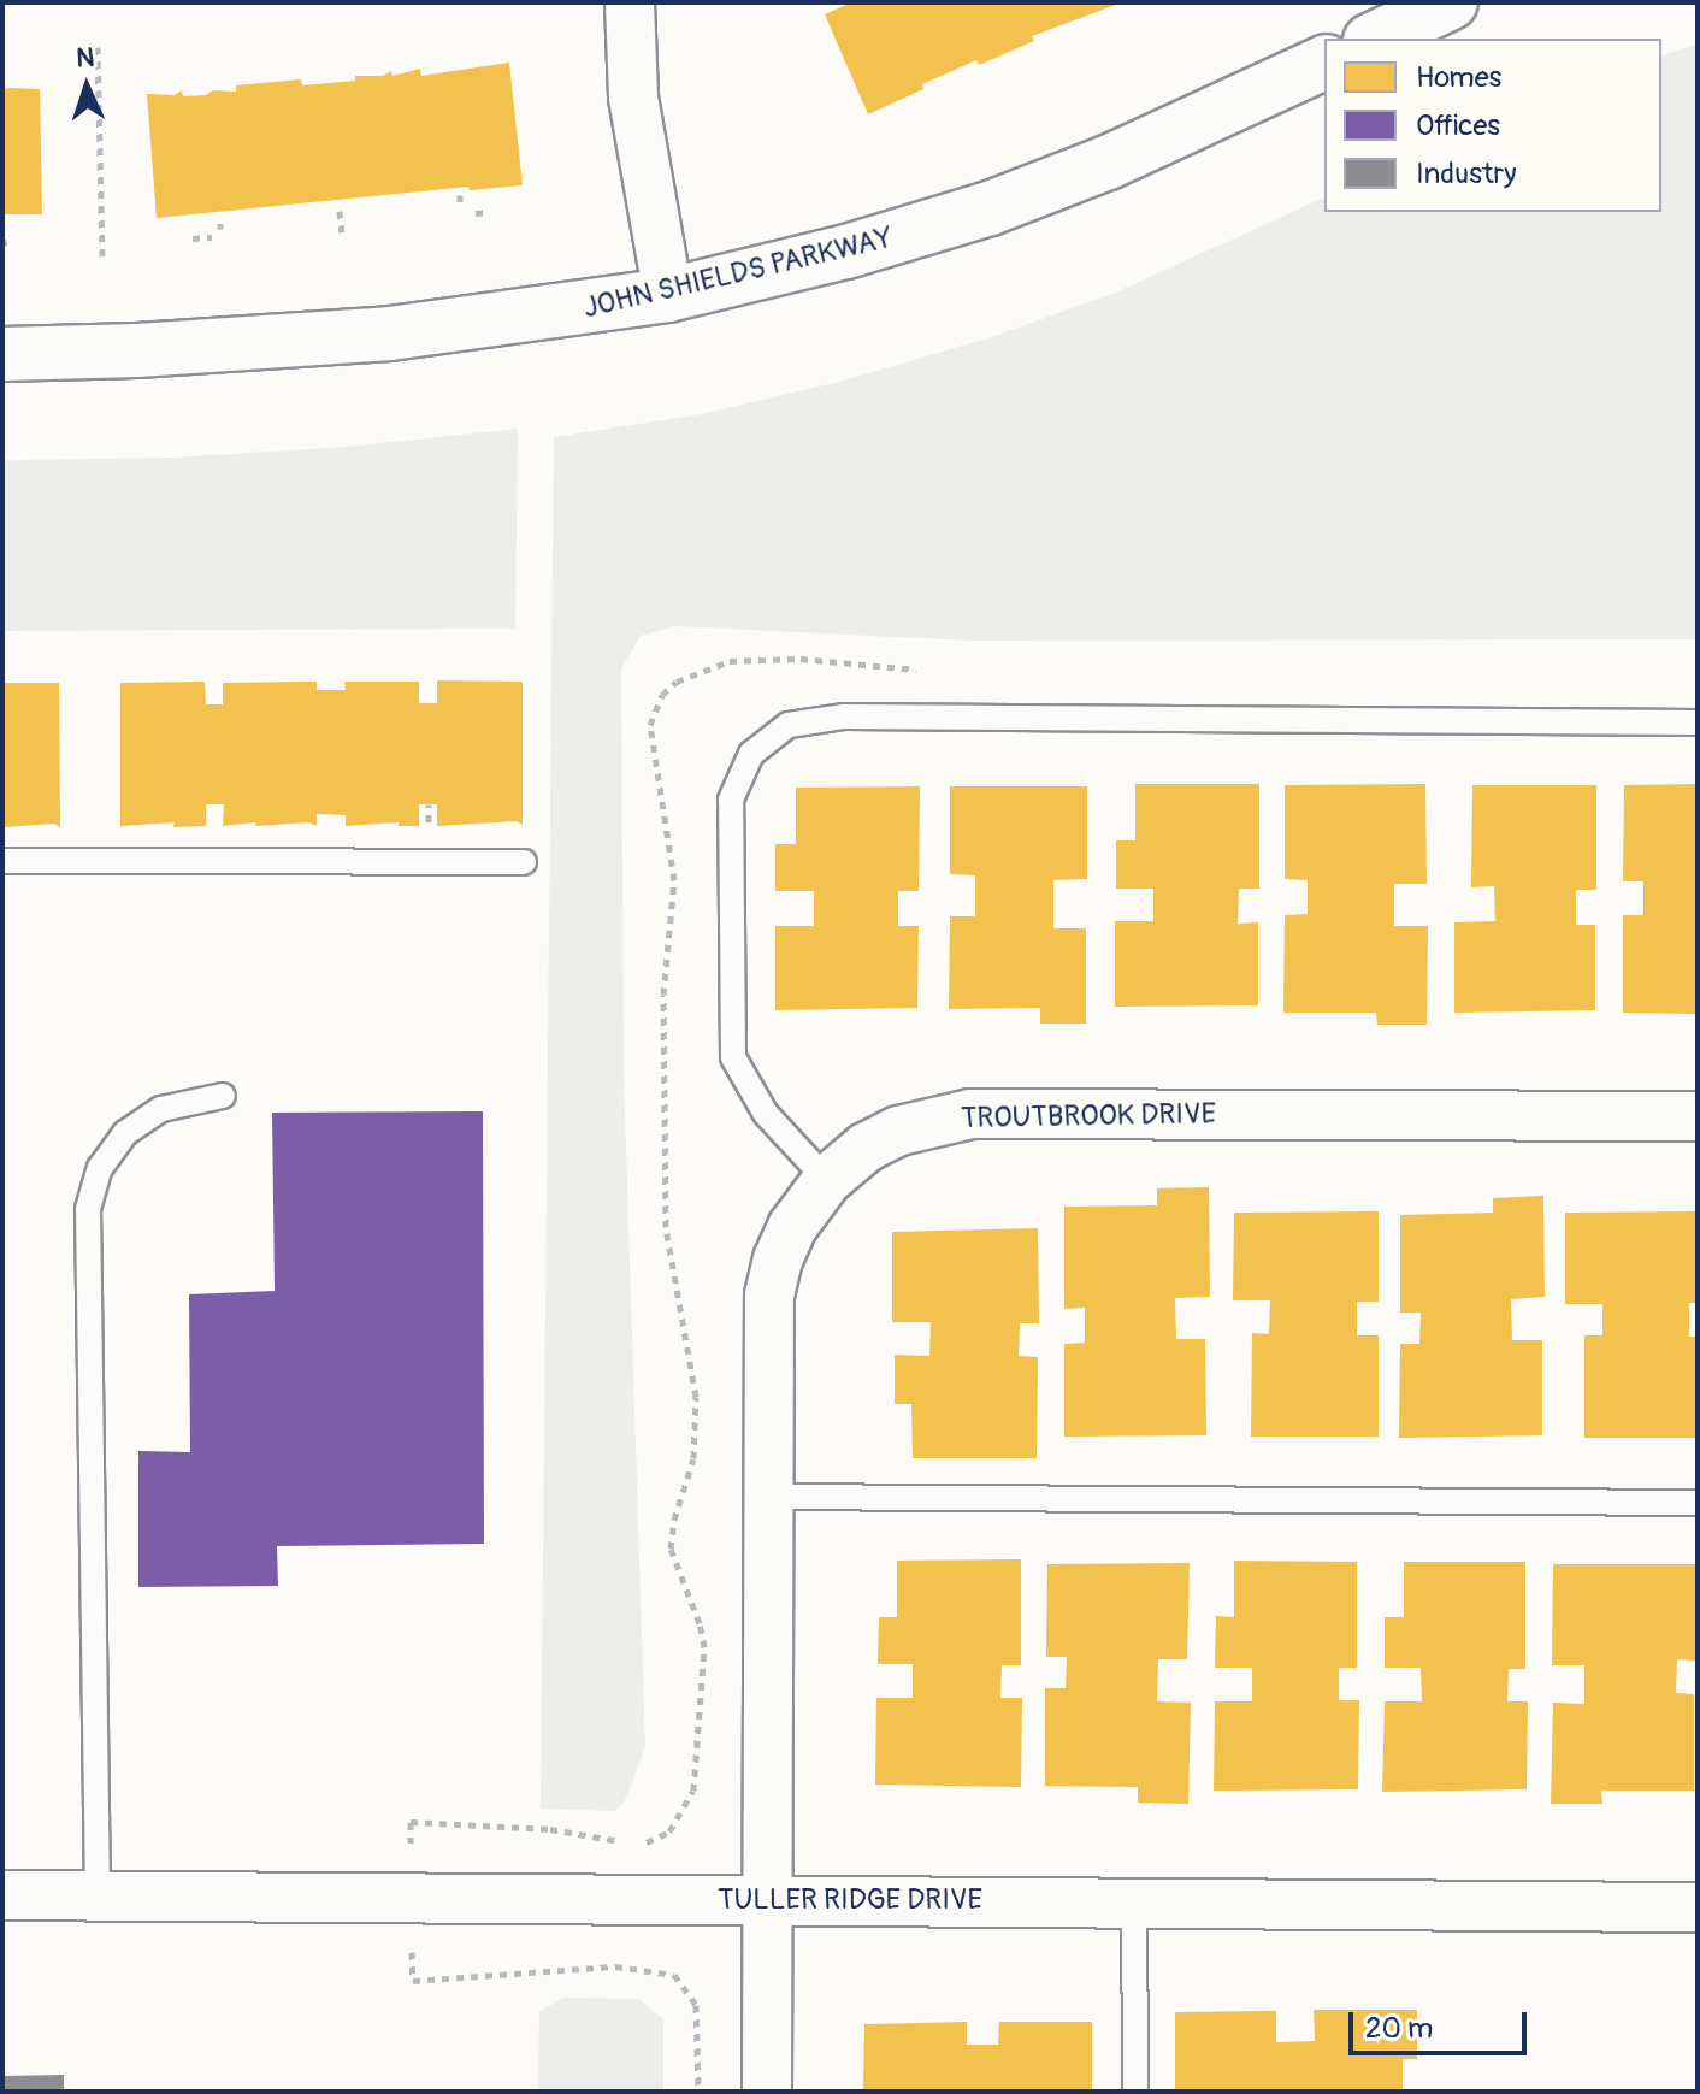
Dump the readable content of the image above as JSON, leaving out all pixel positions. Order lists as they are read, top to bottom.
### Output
{
  "streets": {
    "street": ["JOHN SHIELDS PARKWAY", "TROUTBROOK DRIVE", "TULLER RIDGE DRIVE"]
  },
  "crossings": [
    ["TROUTBROOK DRIVE", "TULLER RIDGE DRIVE"]
  ],
  "legend": ["Homes", "Offices", "Industry"],
  "scale_bar": "20 m",
  "north": "top"
}
